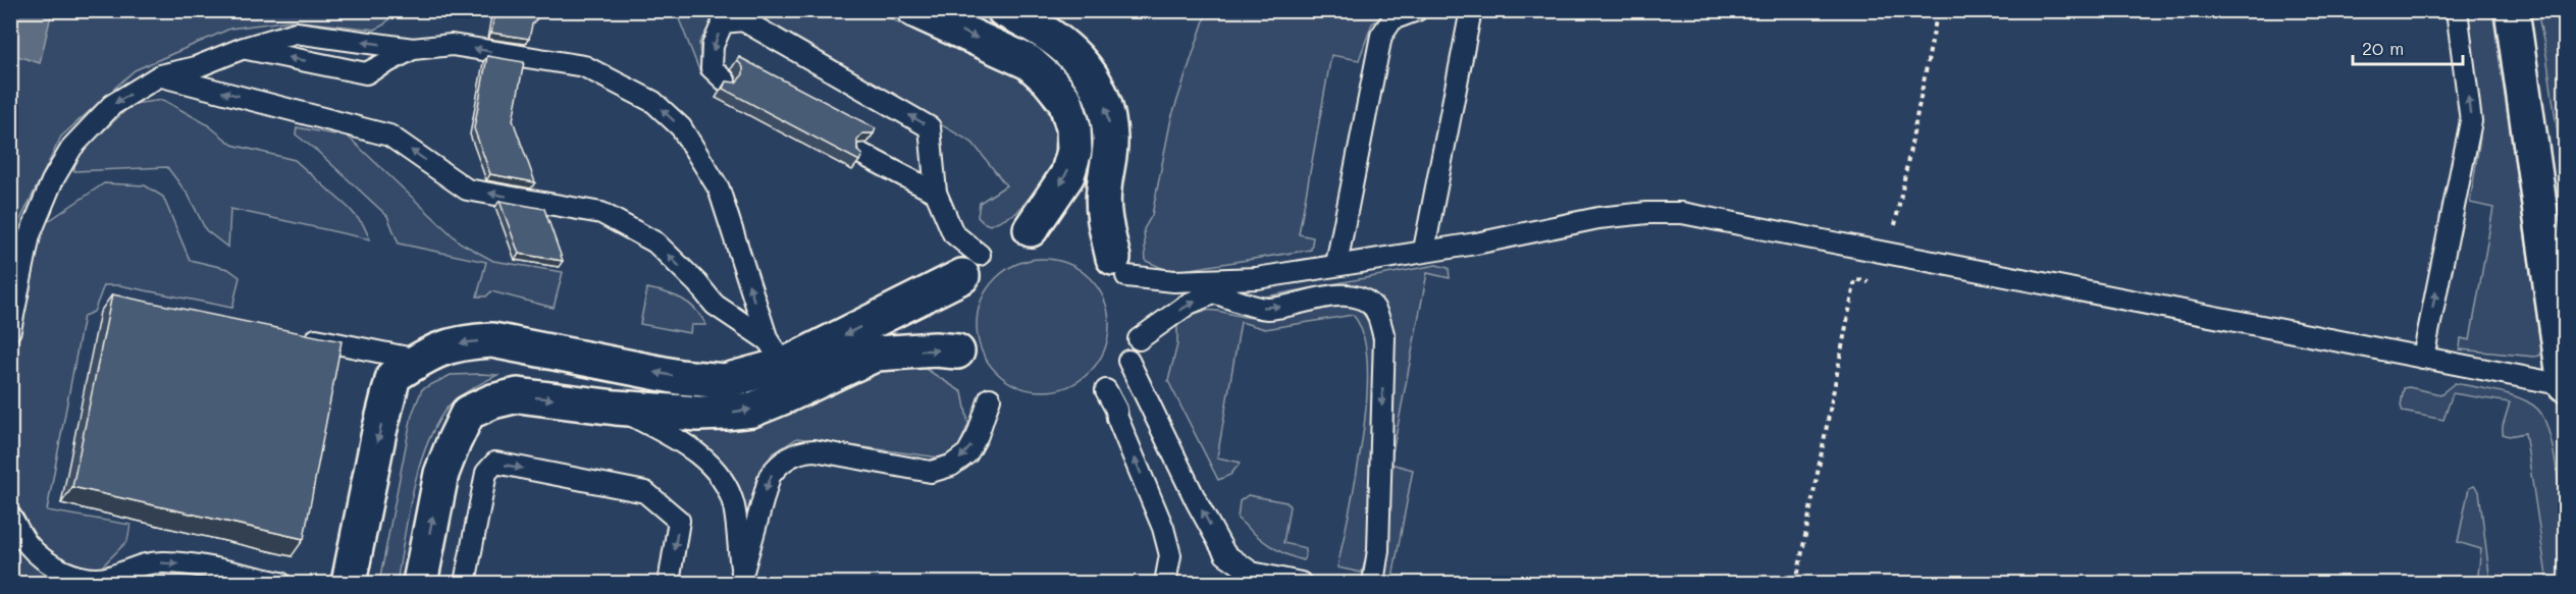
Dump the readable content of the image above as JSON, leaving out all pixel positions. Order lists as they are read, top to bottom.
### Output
{
  "scale_bar": "20 m"
}
